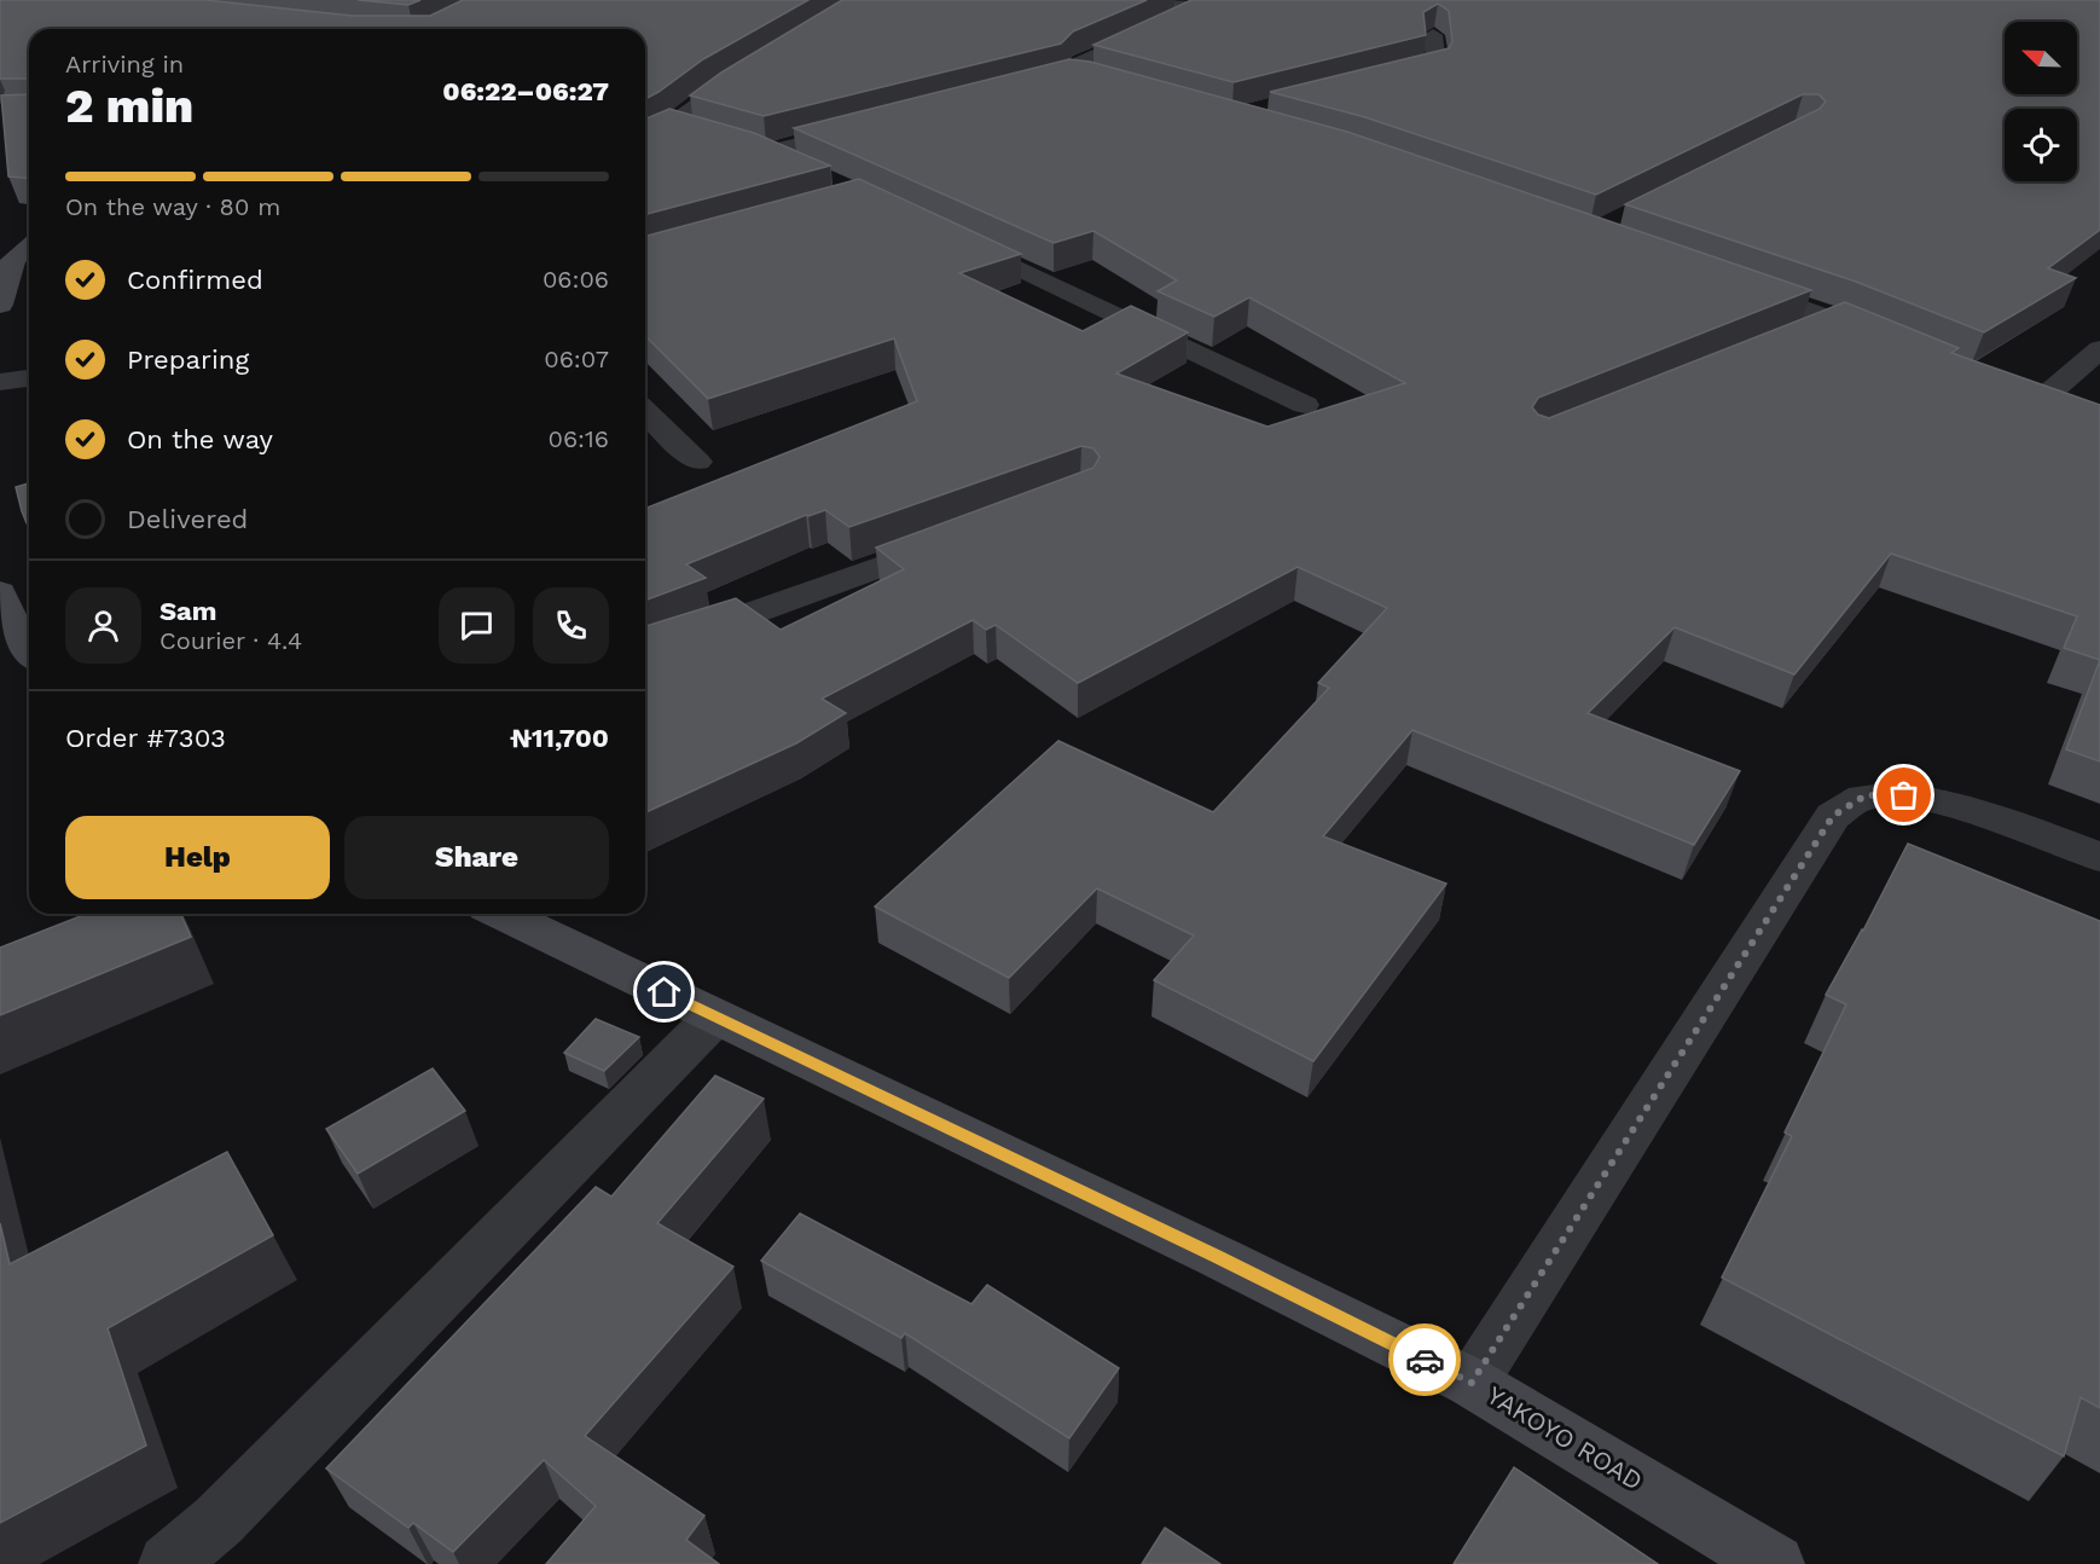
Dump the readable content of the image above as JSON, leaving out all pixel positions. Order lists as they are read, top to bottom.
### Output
{
  "streets": {
    "main road": ["YAKOYO ROAD"]
  },
  "north": "top left",
  "page": {
    "heading": ["2 min", "Arriving in", "06:22–06:27"],
    "panel": [
      "Sam",
      "Courier · 4.4",
      "Order #7303",
      "₦11,700"
    ],
    "bar": "On the way · 80 m",
    "list": [
      ["Confirmed", "06:06"],
      ["Preparing", "06:07"],
      ["On the way", "06:16"],
      "Delivered"
    ],
    "buttons": ["Help", "Share"]
  }
}
